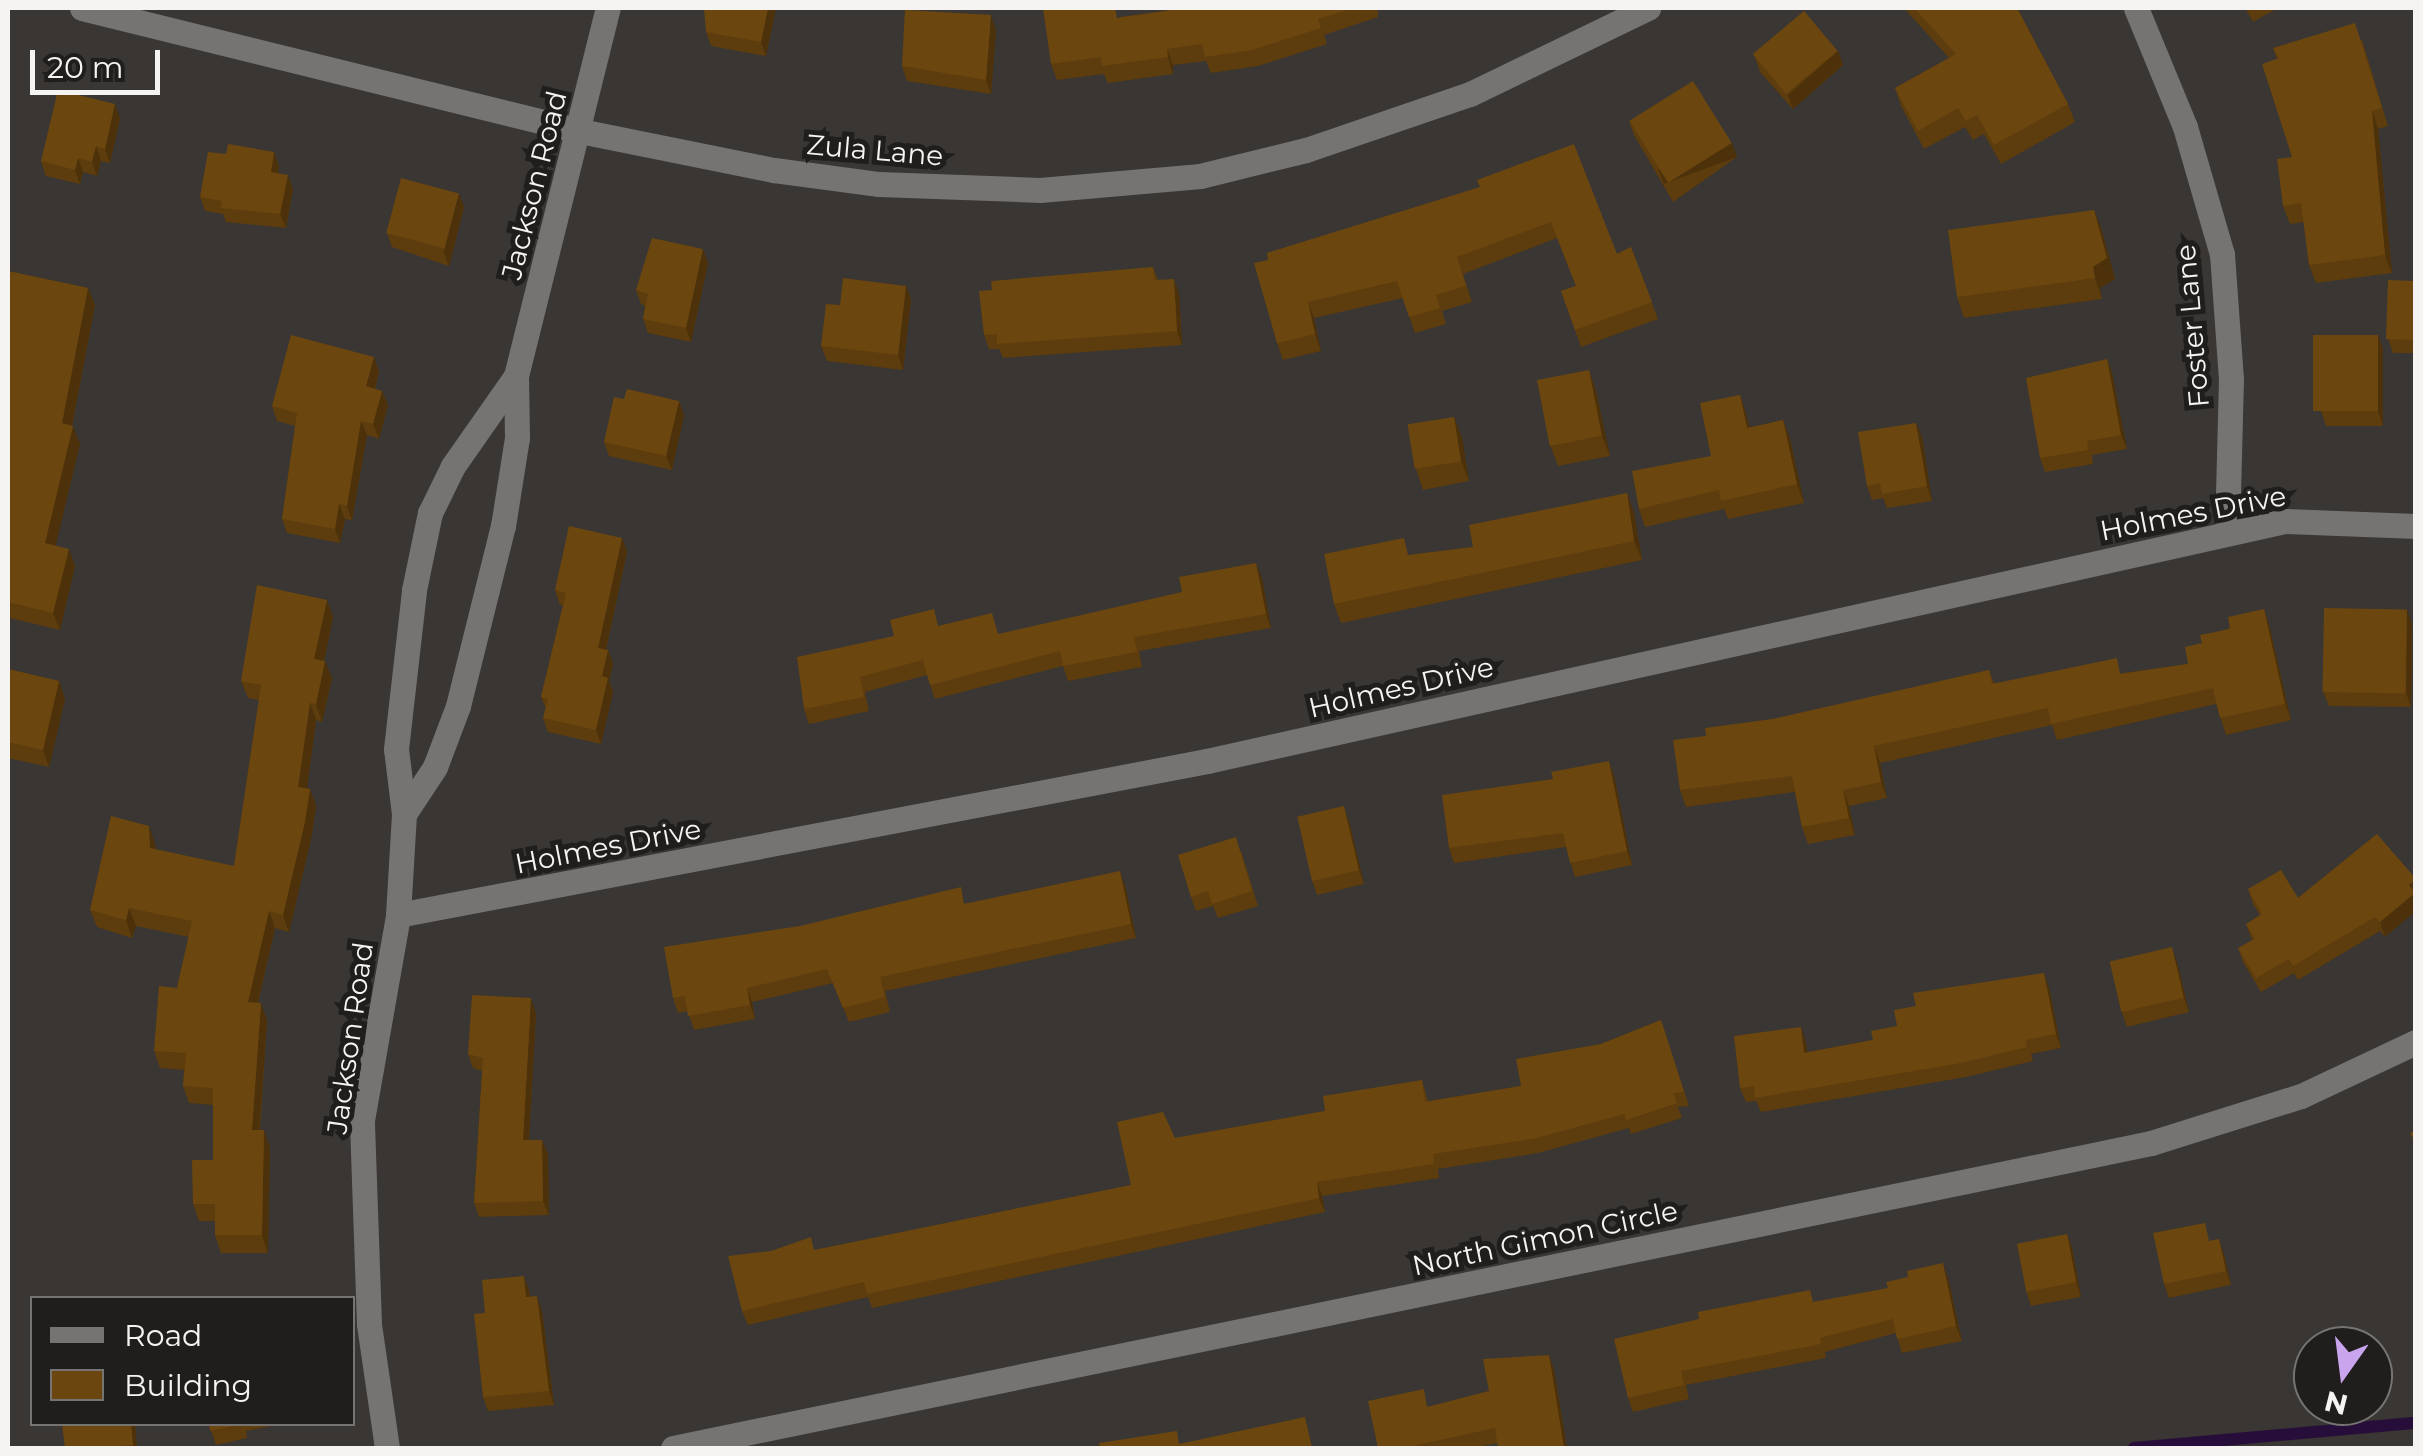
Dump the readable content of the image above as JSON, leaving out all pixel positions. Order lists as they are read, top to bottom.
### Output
{
  "streets": {
    "street": [
      "Zula Lane",
      "Jackson Road",
      "Foster Lane",
      "Holmes Drive",
      "North Gimon Circle"
    ]
  },
  "crossings": [
    ["Zula Lane", "Jackson Road"],
    ["Jackson Road", "Holmes Drive"],
    ["Foster Lane", "Holmes Drive"]
  ],
  "legend": ["Road", "Building"],
  "scale_bar": "20 m",
  "north": "bottom"
}
